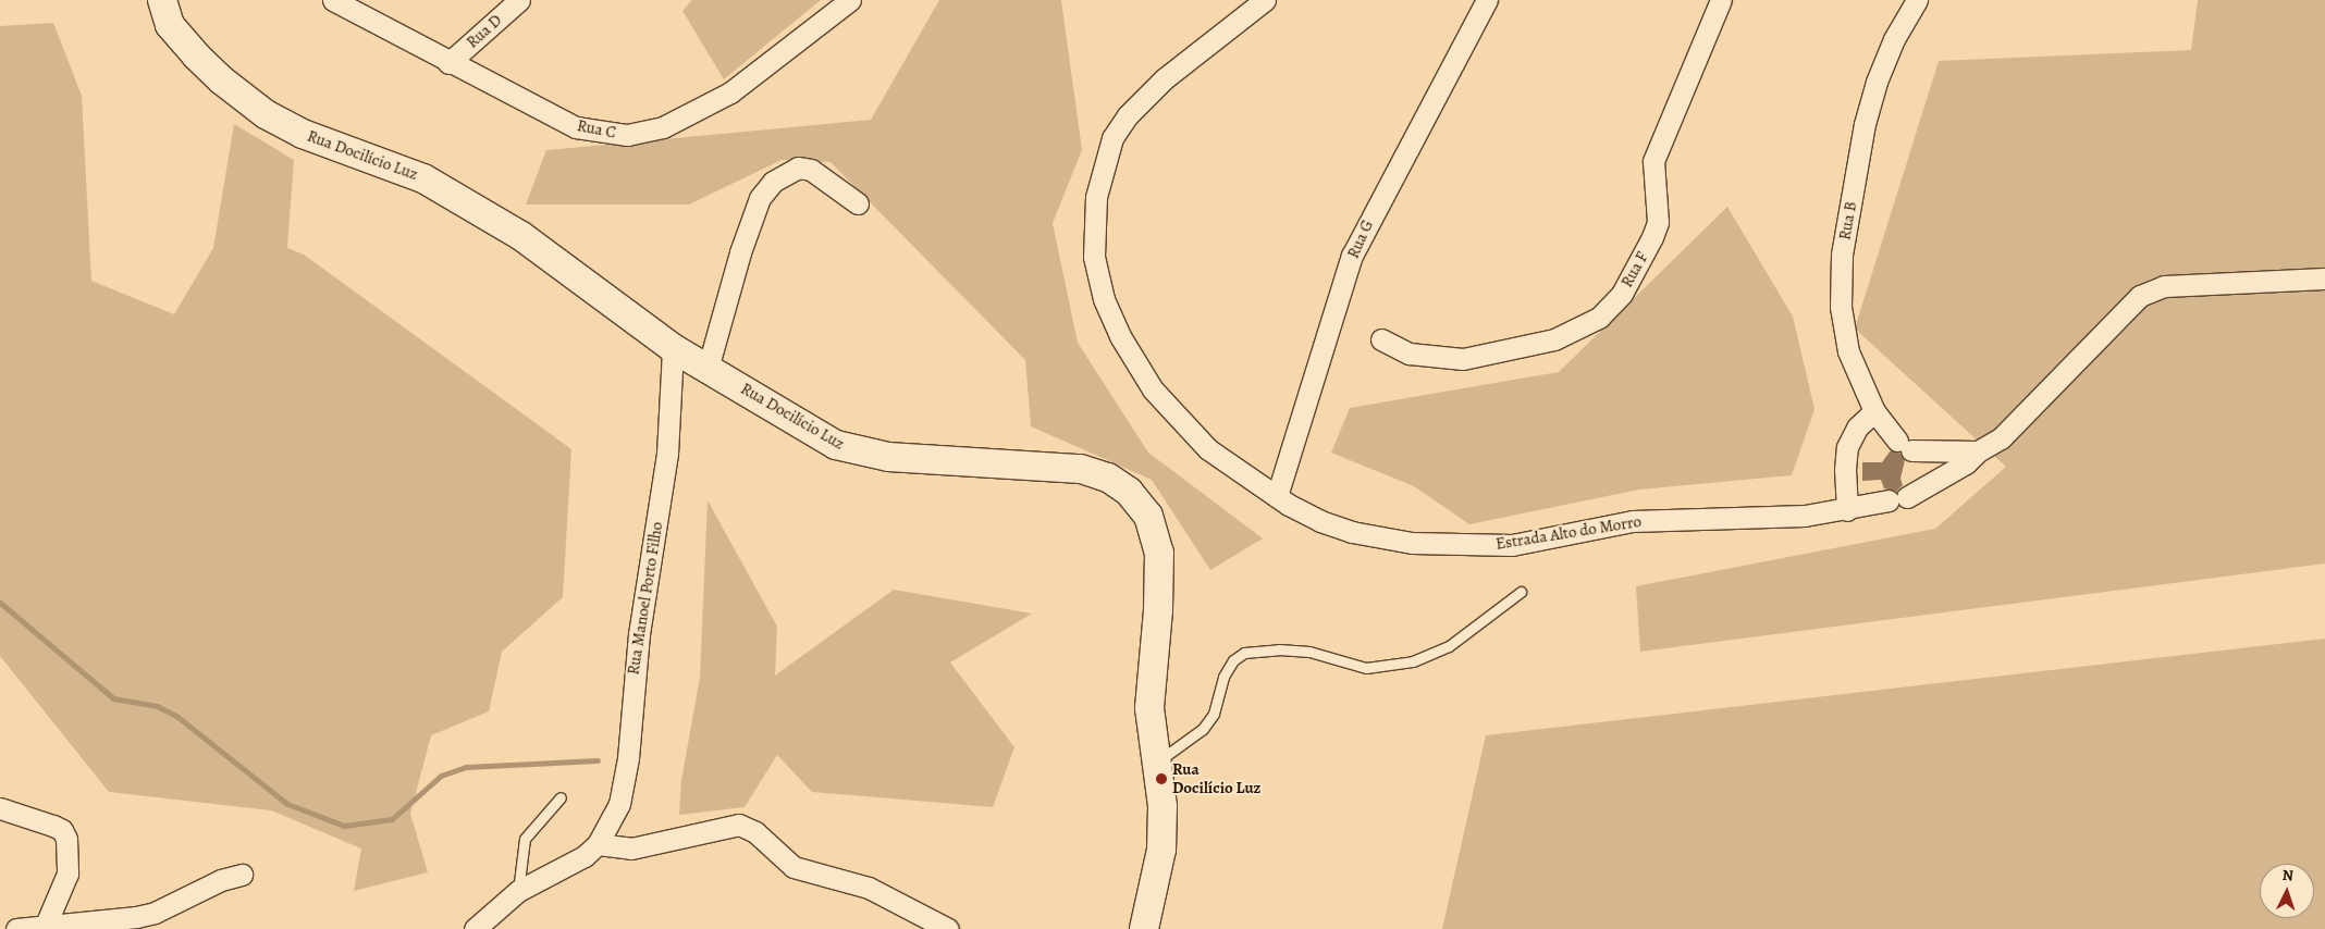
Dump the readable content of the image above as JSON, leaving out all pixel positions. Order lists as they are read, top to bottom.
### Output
{
  "streets": {
    "main road": ["Rua Docilício Luz"],
    "street": [
      "Rua D",
      "Rua C",
      "Rua B",
      "Rua G",
      "Rua F",
      "Estrada Alto do Morro",
      "Rua Manoel Porto Filho"
    ]
  },
  "crossings": [
    ["Rua D", "Rua C"],
    ["Rua Docilício Luz", "Rua Manoel Porto Filho"],
    ["Rua B", "Estrada Alto do Morro"],
    ["Rua G", "Estrada Alto do Morro"]
  ],
  "places": ["Rua Docilício Luz"],
  "north": "top"
}
